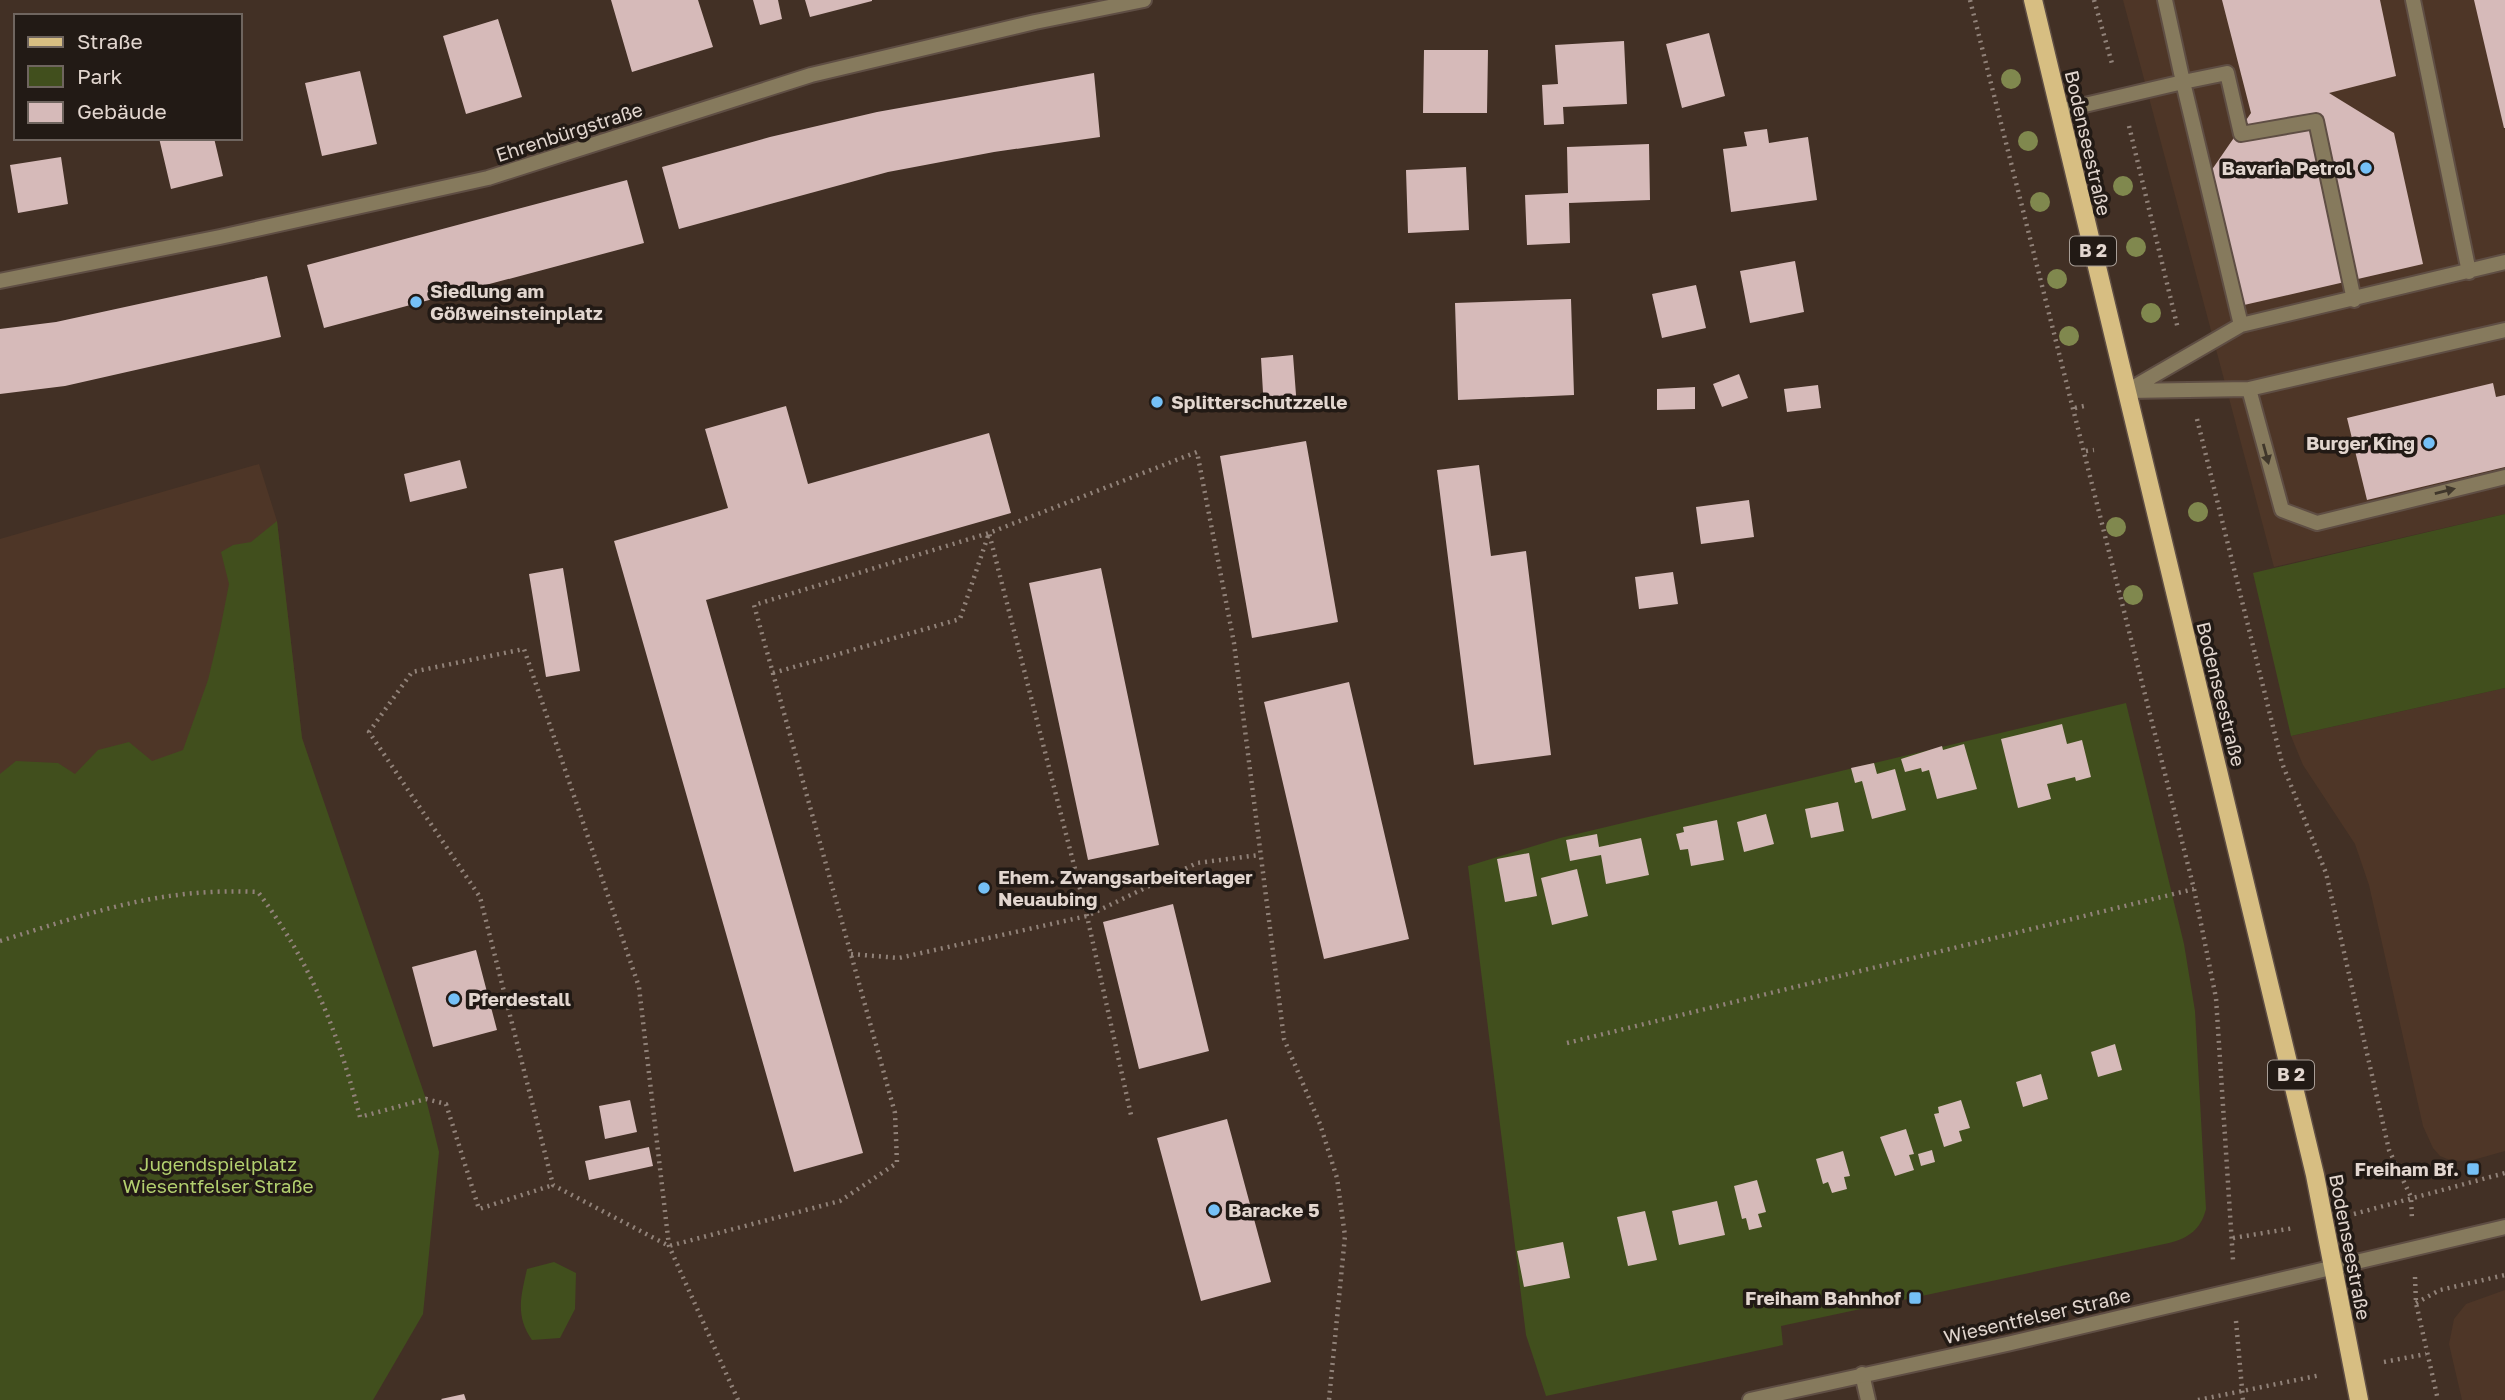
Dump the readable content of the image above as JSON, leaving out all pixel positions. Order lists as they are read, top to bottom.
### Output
{
  "streets": {
    "main road": ["Bodenseestraße", "B 2"],
    "street": ["Ehrenbürgstraße", "Wiesentfelser Straße"]
  },
  "crossings": [
    ["Bodenseestraße", "Wiesentfelser Straße"]
  ],
  "parks": ["Jugendspielplatz Wiesentfelser Straße"],
  "places": {
    "other": [
      "Bavaria Petrol",
      "Siedlung am Gößweinsteinplatz",
      "Splitterschutzzelle",
      "Burger King",
      "Ehem. Zwangsarbeiterlager Neuaubing",
      "Pferdestall",
      "Baracke 5"
    ],
    "transit": ["Freiham Bf.", "Freiham Bahnhof"]
  },
  "legend": ["Straße", "Park", "Gebäude"]
}
